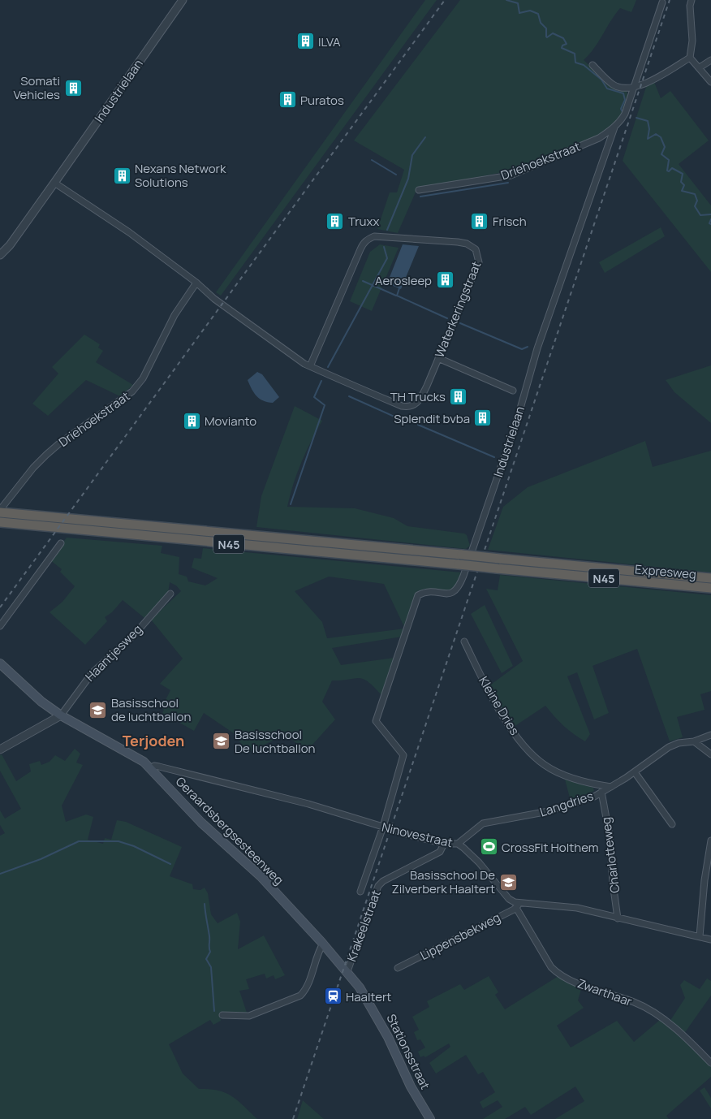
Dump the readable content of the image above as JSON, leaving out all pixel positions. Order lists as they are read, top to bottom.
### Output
{
  "streets": {
    "highway": ["N45", "Expresweg"],
    "main road": ["Geraardsbergsesteenweg", "Stationsstraat"],
    "street": [
      "Industrielaan",
      "Driehoekstraat",
      "Waterkeringstraat",
      "Haantjesweg",
      "Kleine Dries",
      "Langdries",
      "Ninovestraat",
      "Charlotteweg",
      "Krakeelstraat",
      "Lippensbekweg",
      "Zwarthaar"
    ]
  },
  "crossings": [
    ["Industrielaan", "Driehoekstraat"],
    ["Industrielaan", "Ninovestraat"],
    ["Driehoekstraat", "Waterkeringstraat"],
    ["Driehoekstraat", "Expresweg"],
    ["Haantjesweg", "Geraardsbergsesteenweg"],
    ["Kleine Dries", "Langdries"],
    ["Langdries", "Ninovestraat"],
    ["Langdries", "Charlotteweg"],
    ["Geraardsbergsesteenweg", "Ninovestraat"],
    ["Geraardsbergsesteenweg", "Stationsstraat"],
    ["Ninovestraat", "Charlotteweg"],
    ["Ninovestraat", "Krakeelstraat"],
    ["Ninovestraat", "Lippensbekweg"],
    ["Krakeelstraat", "Stationsstraat"],
    ["Lippensbekweg", "Zwarthaar"]
  ],
  "districts": ["Terjoden"],
  "places": {
    "building": [
      "ILVA",
      "Somati Vehicles",
      "Puratos",
      "Nexans Network Solutions",
      "Truxx",
      "Frisch",
      "Aerosleep",
      "TH Trucks",
      "Splendit bvba",
      "Movianto"
    ],
    "school or university": ["Basisschool de luchtballon", "Basisschool De luchtballon", "Basisschool De Zilverberk Haaltert"],
    "sports": ["CrossFit Holthem"],
    "station": ["Haaltert"]
  }
}
